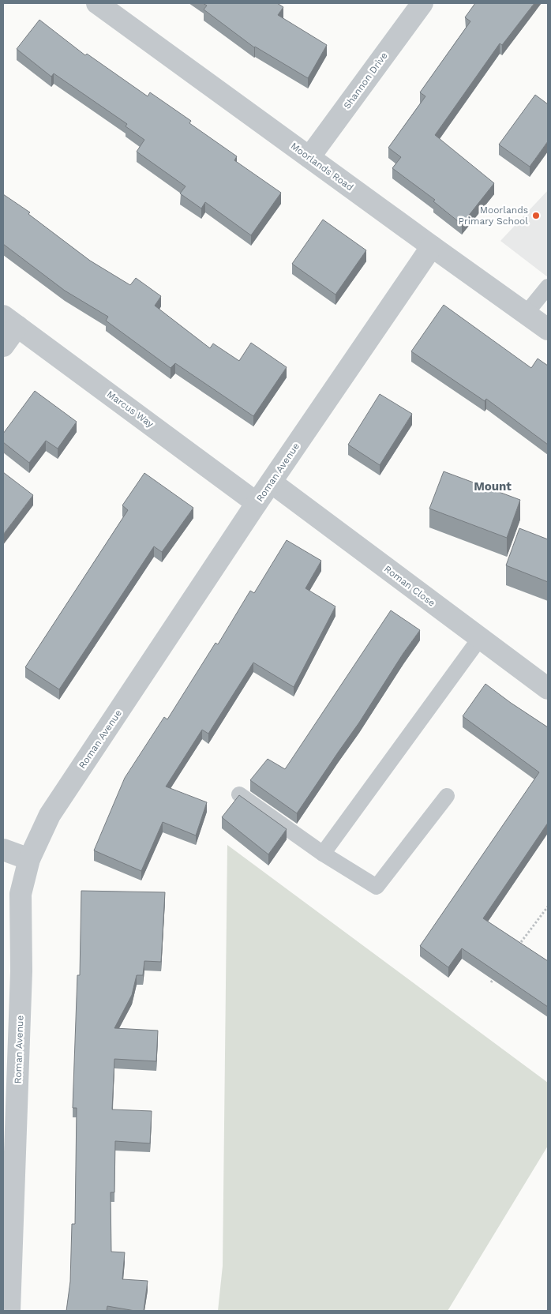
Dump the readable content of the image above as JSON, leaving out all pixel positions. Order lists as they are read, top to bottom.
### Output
{
  "streets": {
    "street": [
      "Shannon Drive",
      "Moorlands Road",
      "Marcus Way",
      "Roman Avenue",
      "Roman Close"
    ]
  },
  "crossings": [
    ["Shannon Drive", "Moorlands Road"],
    ["Moorlands Road", "Roman Avenue"],
    ["Marcus Way", "Roman Avenue"],
    ["Roman Avenue", "Roman Close"]
  ],
  "districts": ["Mount"],
  "places": ["Moorlands Primary School"]
}
